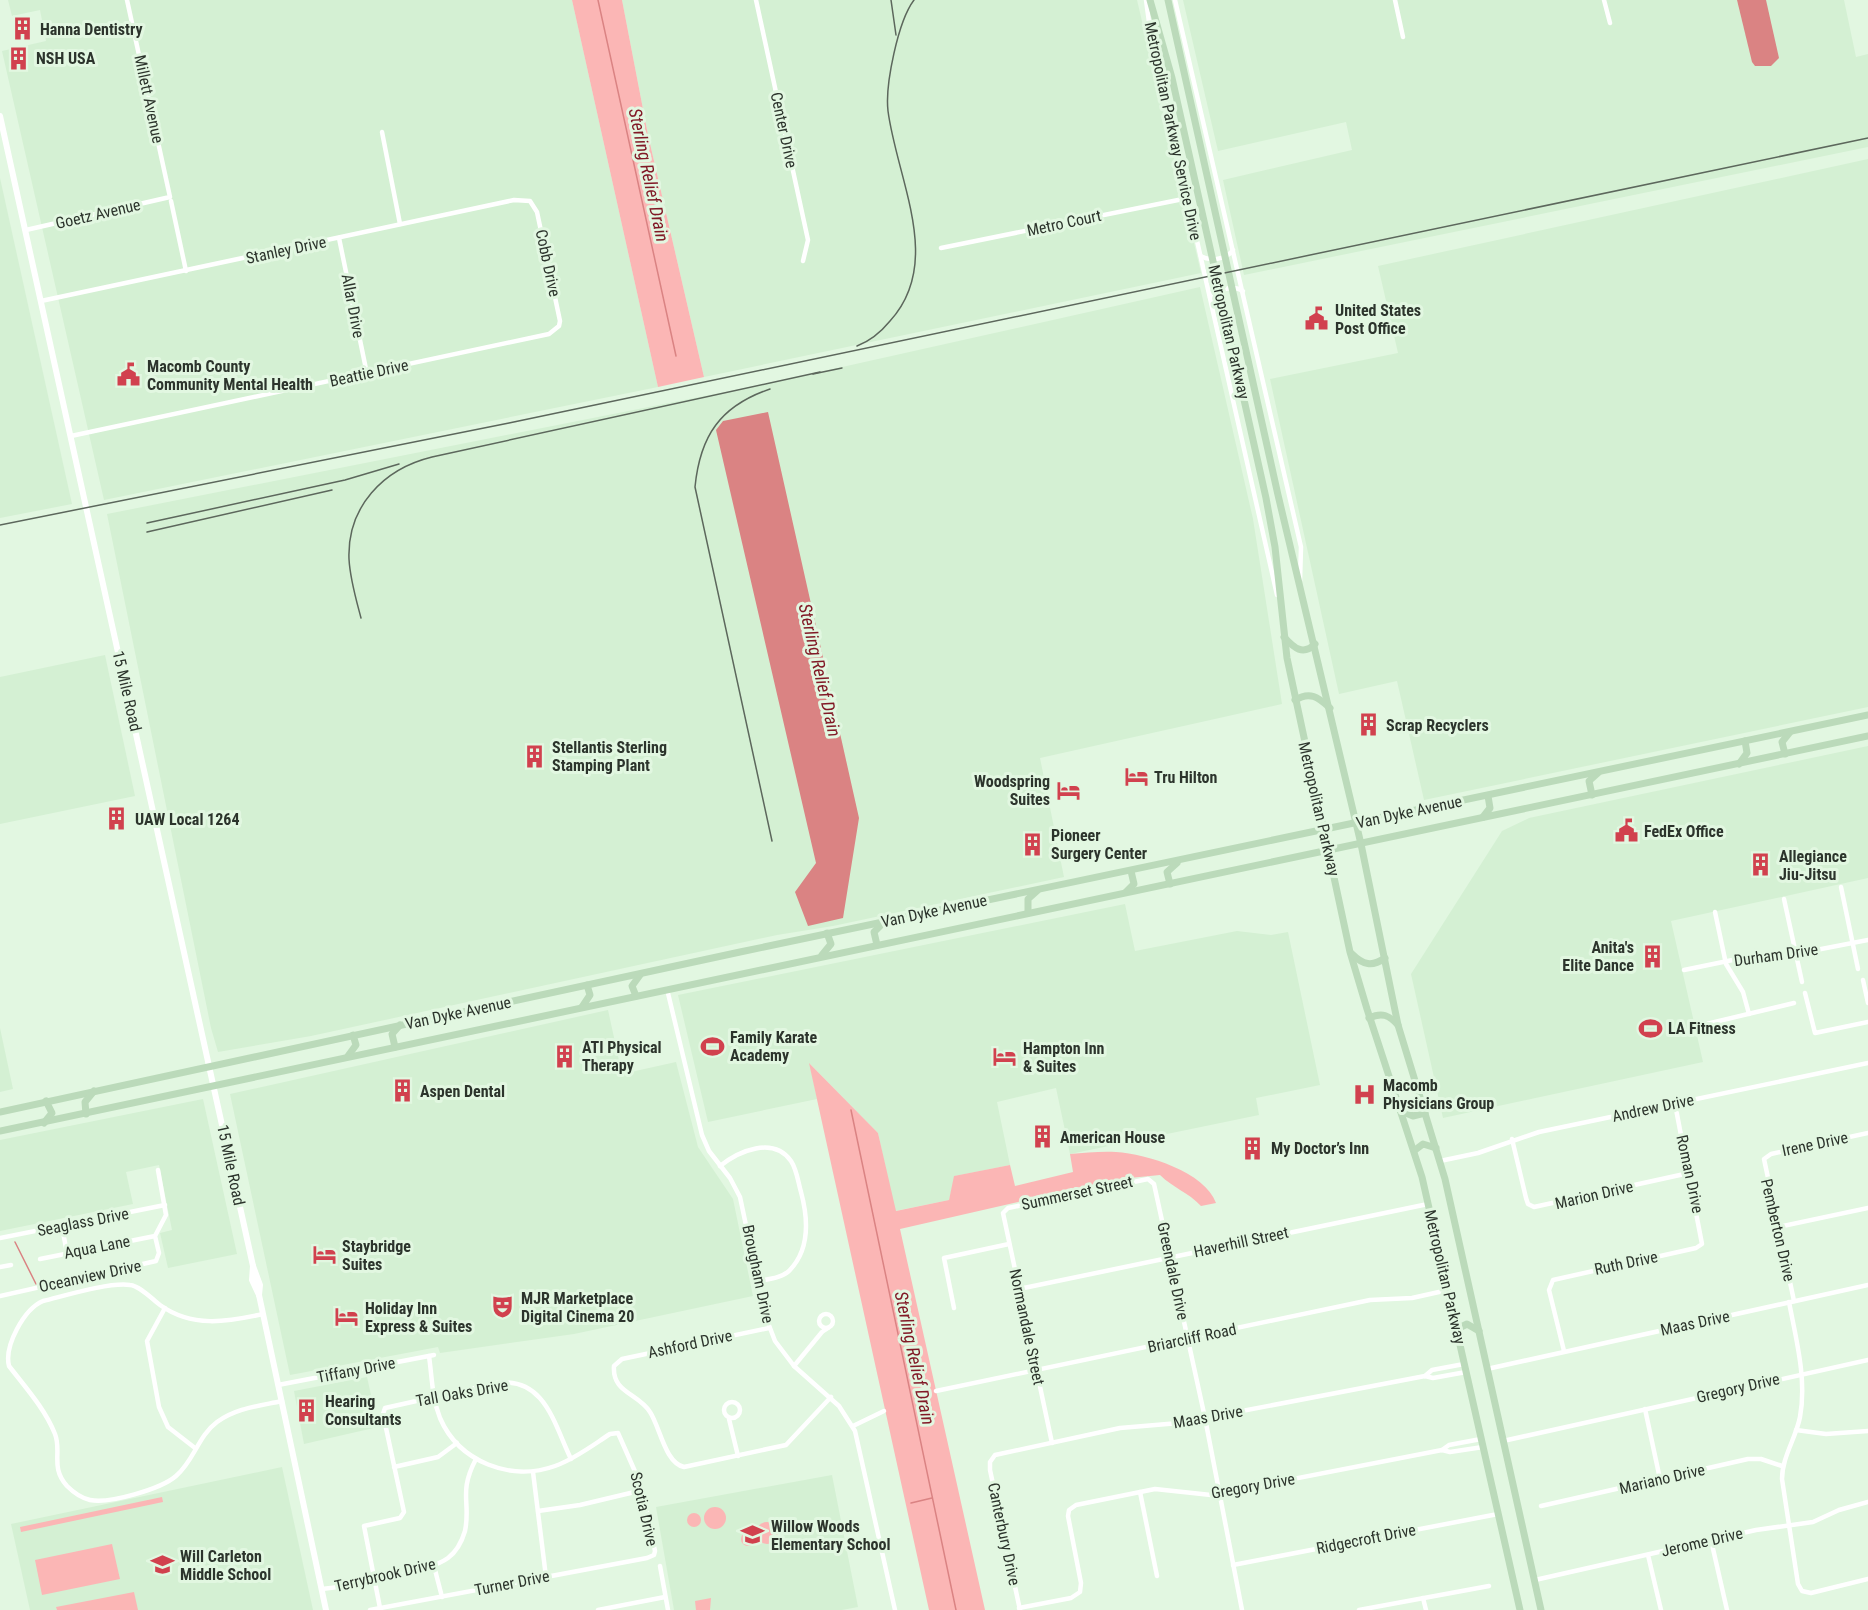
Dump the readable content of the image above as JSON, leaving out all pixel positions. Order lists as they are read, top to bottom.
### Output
{
  "streets": {
    "main road": ["Metropolitan Parkway", "15 Mile Road", "Van Dyke Avenue"],
    "street": [
      "Millett Avenue",
      "Center Drive",
      "Metropolitan Parkway Service Drive",
      "Goetz Avenue",
      "Metro Court",
      "Stanley Drive",
      "Cobb Drive",
      "Allar Drive",
      "Beattie Drive",
      "Durham Drive",
      "Andrew Drive",
      "Irene Drive",
      "Roman Drive",
      "Summerset Street",
      "Marion Drive",
      "Seaglass Drive",
      "Pemberton Drive",
      "Haverhill Street",
      "Aqua Lane",
      "Ruth Drive",
      "Greendale Drive",
      "Brougham Drive",
      "Oceanview Drive",
      "Maas Drive",
      "Normandale Street",
      "Briarcliff Road",
      "Ashford Drive",
      "Tiffany Drive",
      "Gregory Drive",
      "Tall Oaks Drive",
      "Mariano Drive",
      "Scotia Drive",
      "Canterbury Drive",
      "Ridgecroft Drive",
      "Jerome Drive",
      "Terrybrook Drive",
      "Turner Drive"
    ]
  },
  "crossings": [
    ["Millett Avenue", "Goetz Avenue"],
    ["Millett Avenue", "Stanley Drive"],
    ["Metropolitan Parkway Service Drive", "Metro Court"],
    ["Metropolitan Parkway Service Drive", "Metropolitan Parkway"],
    ["Goetz Avenue", "15 Mile Road"],
    ["Stanley Drive", "Cobb Drive"],
    ["Stanley Drive", "Allar Drive"],
    ["Stanley Drive", "15 Mile Road"],
    ["Cobb Drive", "Beattie Drive"],
    ["Allar Drive", "Beattie Drive"],
    ["Metropolitan Parkway", "Van Dyke Avenue"],
    ["Metropolitan Parkway", "Andrew Drive"],
    ["Metropolitan Parkway", "Haverhill Street"],
    ["Metropolitan Parkway", "Maas Drive"],
    ["Metropolitan Parkway", "Briarcliff Road"],
    ["Metropolitan Parkway", "Gregory Drive"],
    ["Metropolitan Parkway", "Ridgecroft Drive"],
    ["Metropolitan Parkway", "Jerome Drive"],
    ["Beattie Drive", "15 Mile Road"],
    ["15 Mile Road", "Van Dyke Avenue"],
    ["15 Mile Road", "Tiffany Drive"],
    ["15 Mile Road", "Terrybrook Drive"],
    ["Van Dyke Avenue", "Brougham Drive"],
    ["Andrew Drive", "Roman Drive"],
    ["Andrew Drive", "Marion Drive"],
    ["Irene Drive", "Pemberton Drive"],
    ["Roman Drive", "Marion Drive"],
    ["Roman Drive", "Ruth Drive"],
    ["Summerset Street", "Greendale Drive"],
    ["Summerset Street", "Normandale Street"],
    ["Seaglass Drive", "Oceanview Drive"],
    ["Pemberton Drive", "Maas Drive"],
    ["Pemberton Drive", "Gregory Drive"],
    ["Pemberton Drive", "Mariano Drive"],
    ["Pemberton Drive", "Jerome Drive"],
    ["Haverhill Street", "Greendale Drive"],
    ["Haverhill Street", "Normandale Street"],
    ["Aqua Lane", "Oceanview Drive"],
    ["Ruth Drive", "Maas Drive"],
    ["Greendale Drive", "Maas Drive"],
    ["Greendale Drive", "Briarcliff Road"],
    ["Greendale Drive", "Gregory Drive"],
    ["Greendale Drive", "Ridgecroft Drive"],
    ["Brougham Drive", "Ashford Drive"],
    ["Maas Drive", "Normandale Street"],
    ["Maas Drive", "Canterbury Drive"],
    ["Normandale Street", "Briarcliff Road"],
    ["Tiffany Drive", "Tall Oaks Drive"],
    ["Gregory Drive", "Canterbury Drive"],
    ["Tall Oaks Drive", "Scotia Drive"],
    ["Scotia Drive", "Turner Drive"]
  ],
  "water": ["Sterling Relief Drain"],
  "places": {
    "building": [
      "Hanna Dentistry",
      "NSH USA",
      "Scrap Recyclers",
      "Stellantis Sterling Stamping Plant",
      "UAW Local 1264",
      "Pioneer Surgery Center",
      "Allegiance Jiu-Jitsu",
      "Anita's Elite Dance",
      "ATI Physical Therapy",
      "Aspen Dental",
      "American House",
      "My Doctor’s Inn",
      "Hearing Consultants"
    ],
    "public building": ["United States Post Office", "Macomb County Community Mental Health", "FedEx Office"],
    "hotel": [
      "Tru Hilton",
      "Woodspring Suites",
      "Hampton Inn & Suites",
      "Staybridge Suites",
      "Holiday Inn Express & Suites"
    ],
    "sports": ["LA Fitness", "Family Karate Academy"],
    "hospital": ["Macomb Physicians Group"],
    "theatre": ["MJR Marketplace Digital Cinema 20"],
    "school or university": ["Willow Woods Elementary School", "Will Carleton Middle School"]
  }
}
